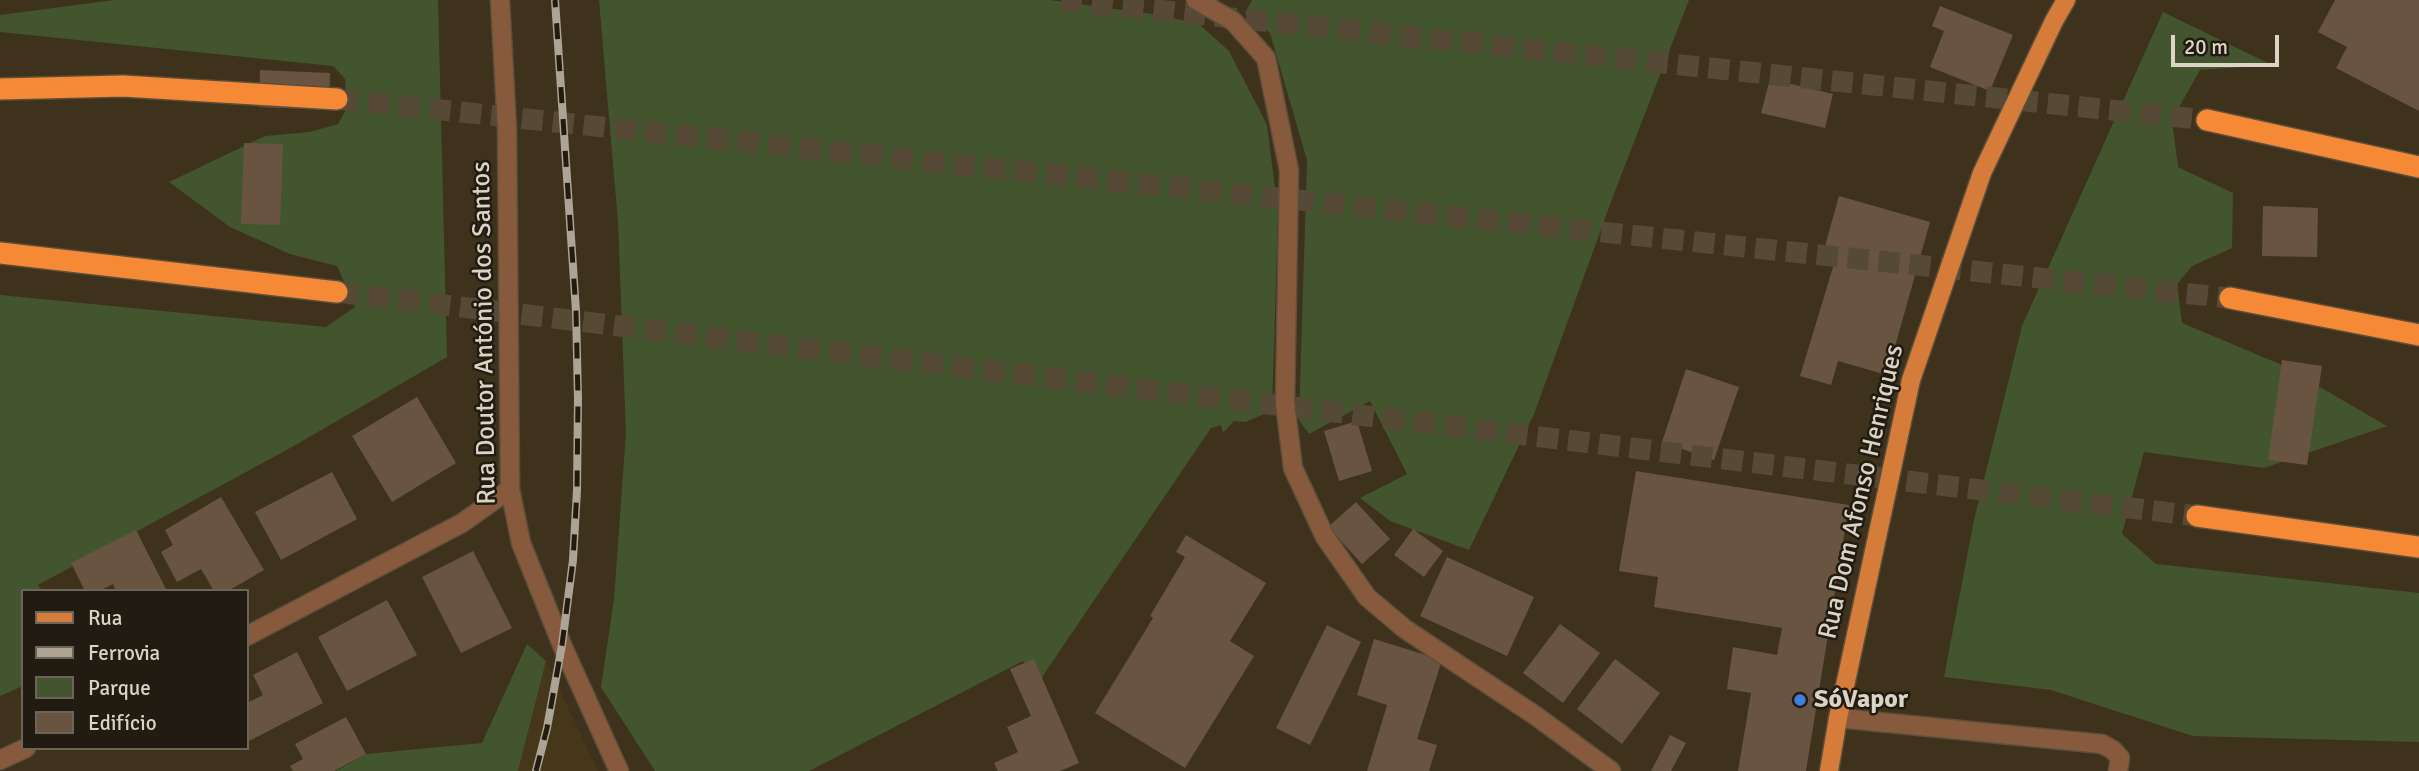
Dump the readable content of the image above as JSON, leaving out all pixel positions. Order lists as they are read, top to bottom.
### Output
{
  "streets": {
    "main road": ["Rua Dom Afonso Henriques"],
    "street": ["Rua Doutor António dos Santos"]
  },
  "places": ["SóVapor"],
  "legend": [
    "Rua",
    "Ferrovia",
    "Parque",
    "Edifício"
  ],
  "scale_bar": "20 m"
}
